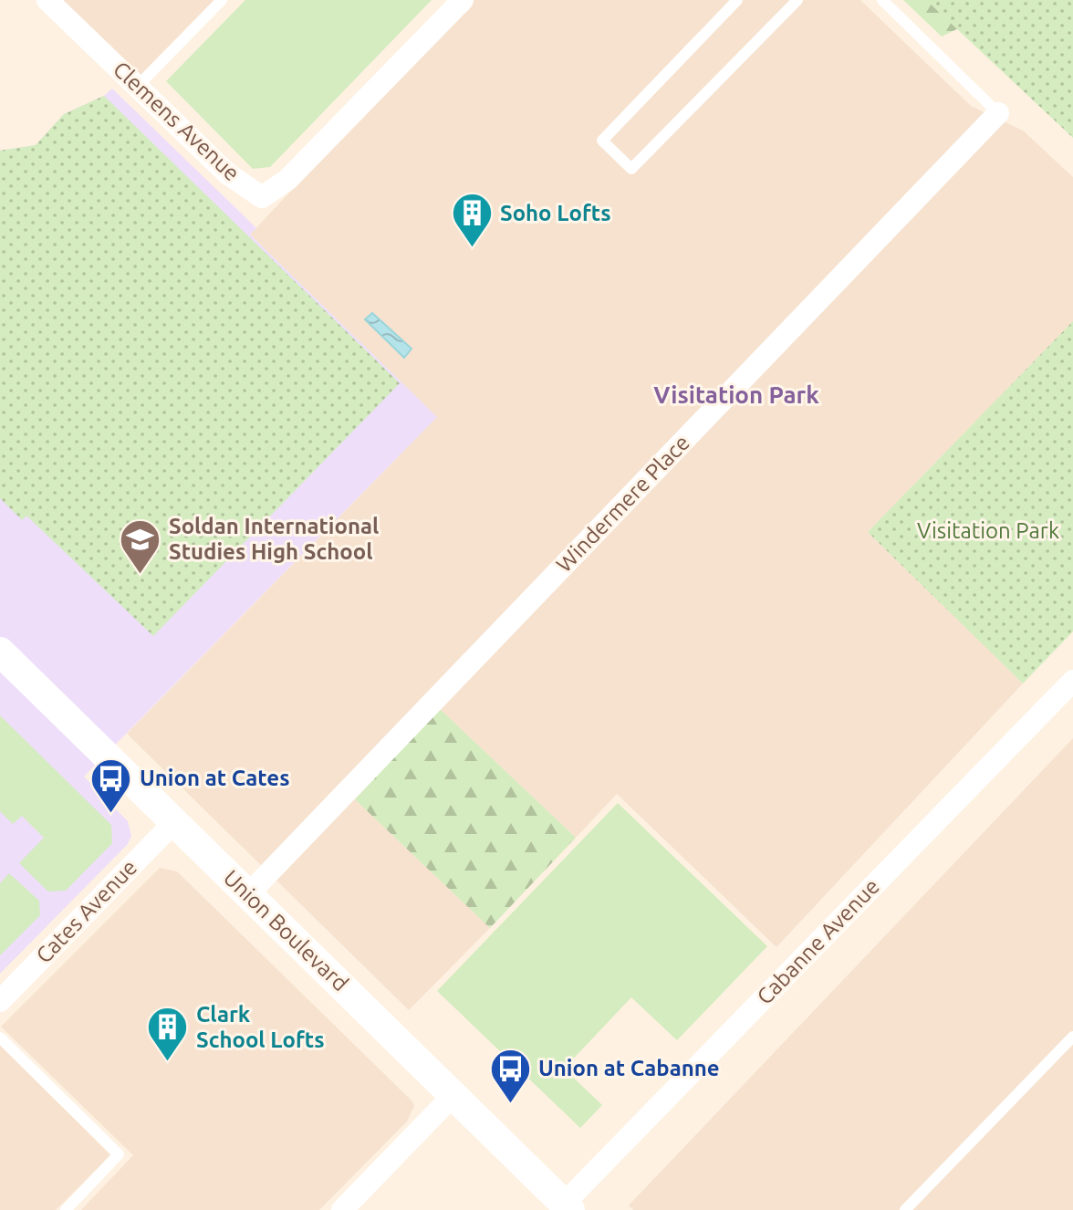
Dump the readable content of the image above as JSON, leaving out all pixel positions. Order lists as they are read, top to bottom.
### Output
{
  "streets": {
    "main road": ["Union Boulevard"],
    "street": [
      "Clemens Avenue",
      "Windermere Place",
      "Cates Avenue",
      "Cabanne Avenue"
    ]
  },
  "crossings": [
    ["Windermere Place", "Union Boulevard"],
    ["Cates Avenue", "Union Boulevard"],
    ["Union Boulevard", "Cabanne Avenue"]
  ],
  "districts": ["Visitation Park"],
  "parks": ["Visitation Park"],
  "places": {
    "building": ["Soho Lofts", "Clark School Lofts"],
    "school or university": ["Soldan International Studies High School"],
    "bus stop": ["Union at Cates", "Union at Cabanne"]
  }
}
